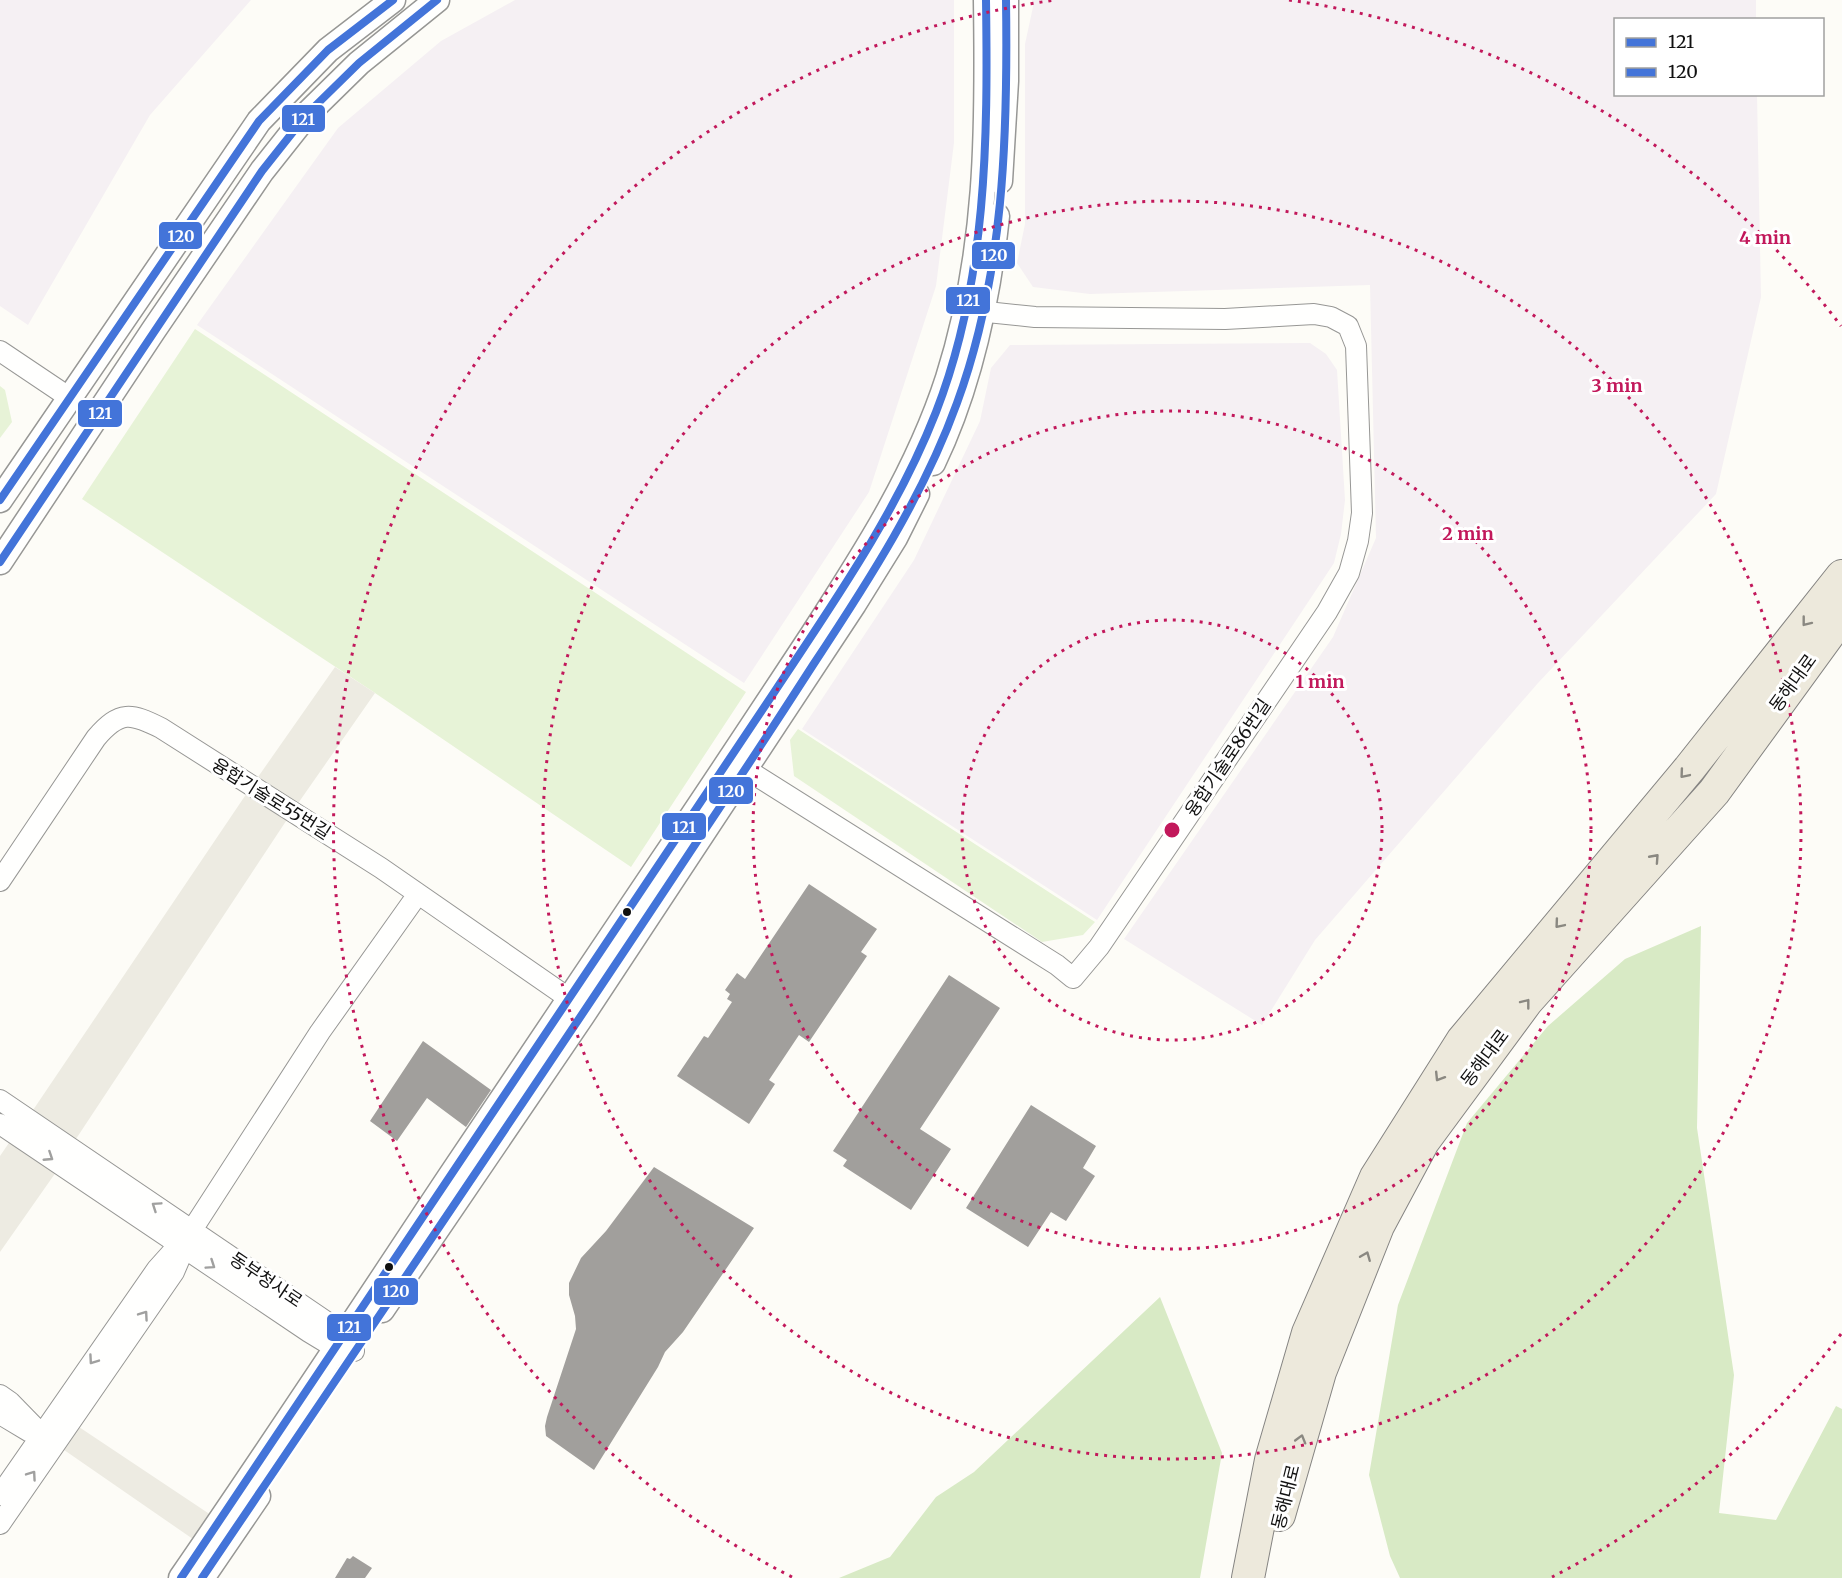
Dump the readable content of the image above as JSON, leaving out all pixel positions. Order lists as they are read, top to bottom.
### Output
{
  "streets": {
    "main road": ["동해대로"],
    "street": ["융합기술로86번길", "융합기술로55번길", "동부청사로"]
  },
  "lines": ["transit line 121", "transit line 120"],
  "legend": ["121", "120"],
  "rings": [
    "4 min",
    "3 min",
    "2 min",
    "1 min"
  ]
}
